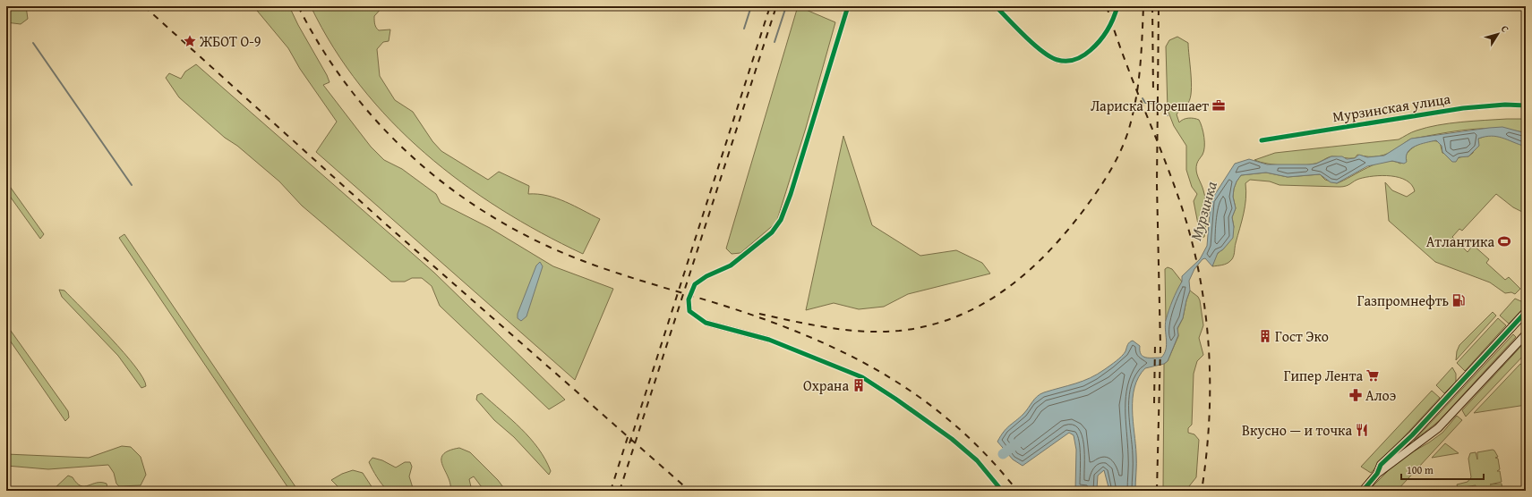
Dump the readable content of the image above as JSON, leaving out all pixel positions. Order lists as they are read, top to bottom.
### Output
{
  "streets": {
    "street": ["Мурзинская улица"]
  },
  "water": ["Мурзинка"],
  "places": {
    "place": ["ЖБОТ О-9"],
    "office": ["Лариска Порешает"],
    "sports": ["Атлантика"],
    "fuel station": ["Газпромнефть"],
    "building": ["Гост Эко", "Охрана"],
    "supermarket": ["Гипер Лента"],
    "pharmacy": ["Алоэ"],
    "restaurant": ["Вкусно — и точка"]
  },
  "scale_bar": "100 m",
  "north": "top right"
}
